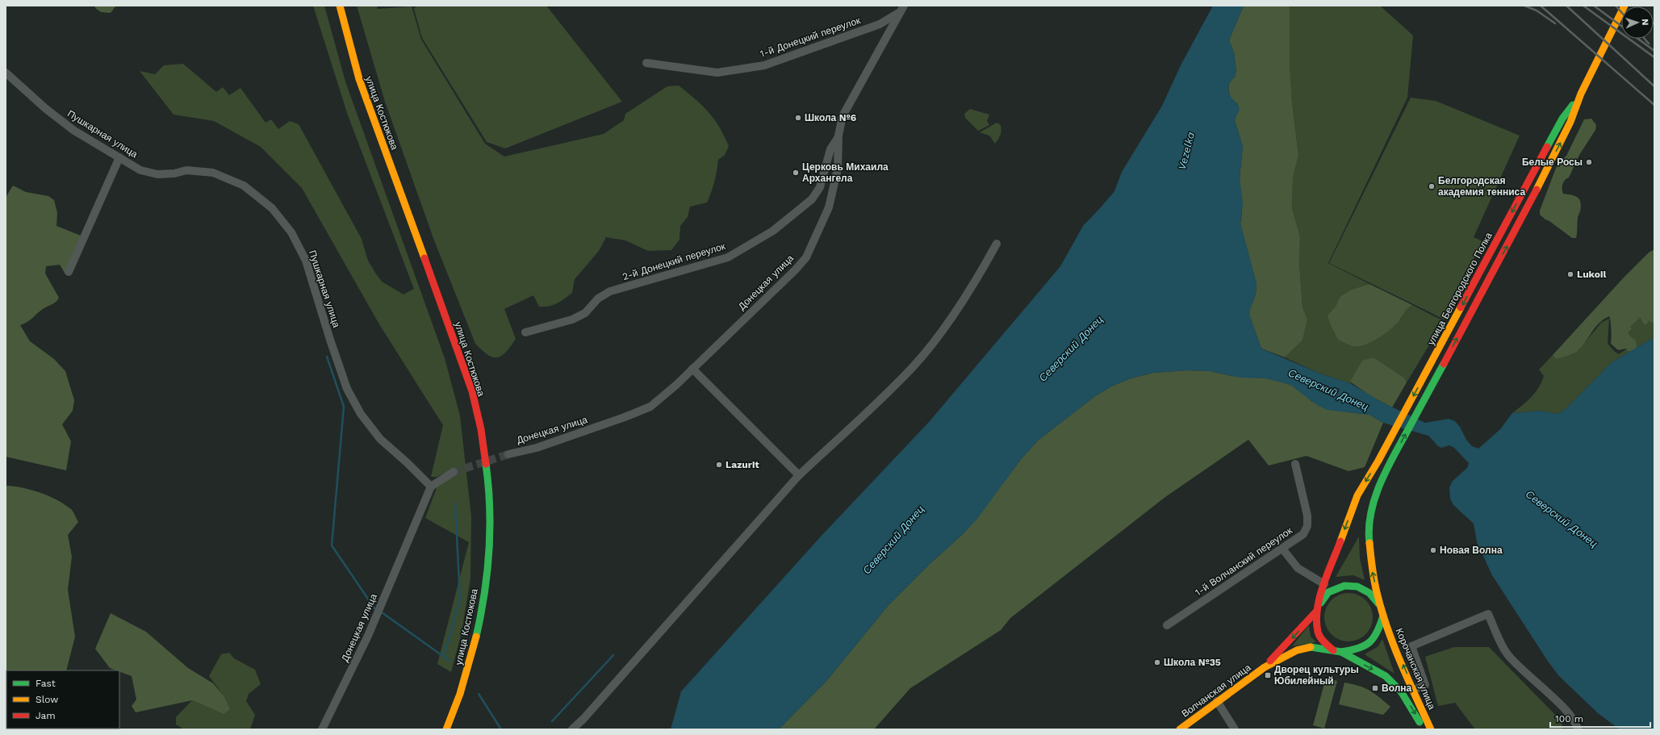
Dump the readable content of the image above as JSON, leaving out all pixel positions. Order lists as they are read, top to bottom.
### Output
{
  "streets": {
    "main road": [
      "улица Костюкова",
      "улица Белгородского Полка",
      "Корочанская улица",
      "Волчанская улица"
    ],
    "street": [
      "1-й Донецкий переулок",
      "Пушкарная улица",
      "2-й Донецкий переулок",
      "Донецкая улица",
      "1-й Волчанский переулок"
    ]
  },
  "crossings": [
    ["1-й Донецкий переулок", "Донецкая улица"],
    ["Пушкарная улица", "Донецкая улица"],
    ["2-й Донецкий переулок", "Донецкая улица"],
    ["улица Белгородского Полка", "Корочанская улица"]
  ],
  "one_way": ["Корочанская улица"],
  "water": ["Vezelka", "Северский Донец"],
  "places": {
    "other": [
      "Школа №6",
      "Белые Росы",
      "Церковь Михаила Архангела",
      "Белгородская академия тенниса",
      "Lukoil",
      "Lazurit",
      "Новая Волна",
      "Школа №35"
    ],
    "transit": ["Дворец культуры Юбилейный", "Волна"]
  },
  "legend": ["Fast", "Slow", "Jam"],
  "scale_bar": "100 m",
  "north": "right"
}
